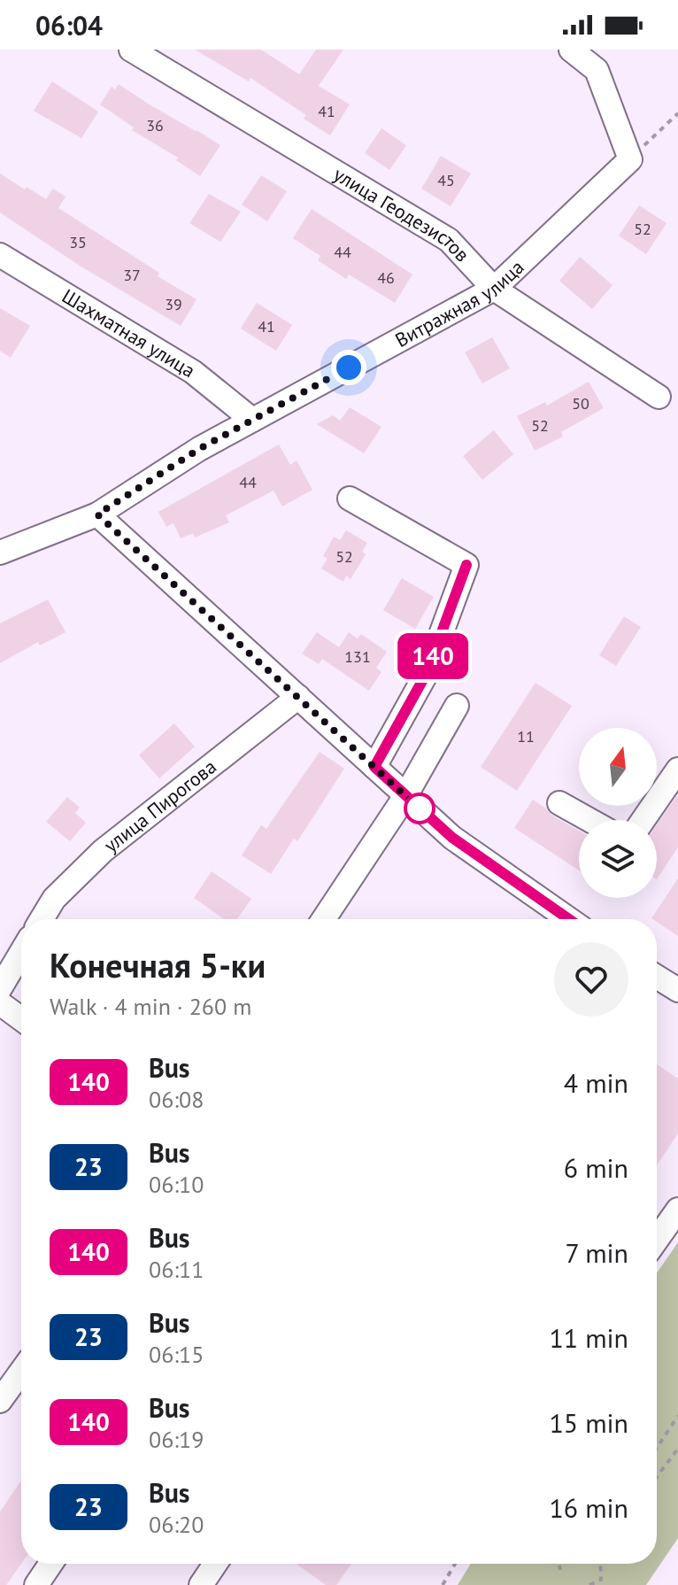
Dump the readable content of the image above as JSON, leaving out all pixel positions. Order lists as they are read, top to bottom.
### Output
{
  "streets": {
    "street": [
      "улица Геодезистов",
      "Витражная улица",
      "Шахматная улица",
      "улица Пирогова"
    ]
  },
  "crossings": [
    ["улица Геодезистов", "Витражная улица"],
    ["Витражная улица", "Шахматная улица"]
  ],
  "lines": ["bus line 140"],
  "house_numbers": [
    "41",
    "36",
    "45",
    "52",
    "35",
    "44",
    "37",
    "46",
    "39",
    "41",
    "50",
    "52",
    "44",
    "52",
    "131",
    "11"
  ],
  "north": "top",
  "page": {
    "status": "06:04",
    "on_map": "140",
    "heading": ["Конечная 5-ки", "Walk · 4 min · 260 m"],
    "list": [
      {
        "mark": "140",
        "name": "Bus",
        "note": "06:08",
        "value": "4 min"
      },
      {
        "mark": "23",
        "name": "Bus",
        "note": "06:10",
        "value": "6 min"
      },
      {
        "mark": "140",
        "name": "Bus",
        "note": "06:11",
        "value": "7 min"
      },
      {
        "mark": "23",
        "name": "Bus",
        "note": "06:15",
        "value": "11 min"
      },
      {
        "mark": "140",
        "name": "Bus",
        "note": "06:19",
        "value": "15 min"
      },
      {
        "mark": "23",
        "name": "Bus",
        "note": "06:20",
        "value": "16 min"
      }
    ]
  }
}
